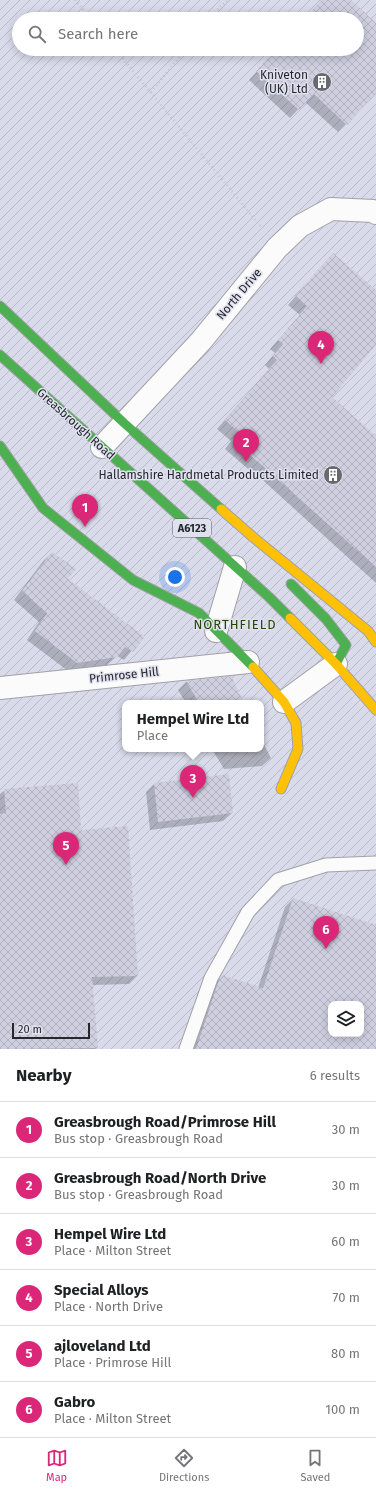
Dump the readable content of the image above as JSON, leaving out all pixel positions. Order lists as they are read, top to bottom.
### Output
{
  "streets": {
    "main road": ["Greasbrough Road", "A6123"],
    "street": ["North Drive", "Primrose Hill"]
  },
  "crossings": [
    ["North Drive", "Greasbrough Road"],
    ["North Drive", "A6123"]
  ],
  "districts": ["NORTHFIELD"],
  "places": {
    "building": ["Kniveton (UK) Ltd", "Hallamshire Hardmetal Products Limited"]
  },
  "scale_bar": "20 m",
  "page": {
    "search": "Search here",
    "pins": [
      "4",
      "2",
      "1",
      "3",
      "5",
      "6"
    ],
    "popup": ["Hempel Wire Ltd", "Place"],
    "scale": "20 m",
    "heading": ["Nearby", "6 results"],
    "list": [
      {
        "mark": "1",
        "name": "Greasbrough Road/Primrose Hill",
        "note": "Bus stop · Greasbrough Road",
        "value": "30 m"
      },
      {
        "mark": "2",
        "name": "Greasbrough Road/North Drive",
        "note": "Bus stop · Greasbrough Road",
        "value": "30 m"
      },
      {
        "mark": "3",
        "name": "Hempel Wire Ltd",
        "note": "Place · Milton Street",
        "value": "60 m"
      },
      {
        "mark": "4",
        "name": "Special Alloys",
        "note": "Place · North Drive",
        "value": "70 m"
      },
      {
        "mark": "5",
        "name": "ajloveland Ltd",
        "note": "Place · Primrose Hill",
        "value": "80 m"
      },
      {
        "mark": "6",
        "name": "Gabro",
        "note": "Place · Milton Street",
        "value": "100 m"
      }
    ],
    "nav": ["Map", "Directions", "Saved"]
  }
}
